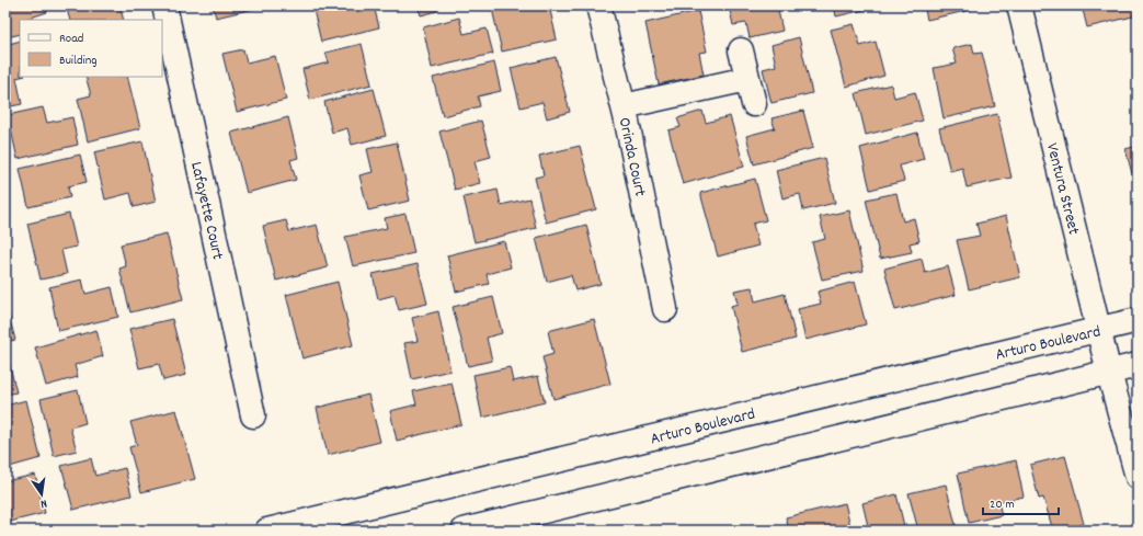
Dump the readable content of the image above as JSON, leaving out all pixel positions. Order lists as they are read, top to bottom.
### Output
{
  "streets": {
    "street": [
      "Orinda Court",
      "Ventura Street",
      "Lafayette Court",
      "Arturo Boulevard"
    ]
  },
  "crossings": [
    ["Ventura Street", "Arturo Boulevard"]
  ],
  "legend": ["Road", "Building"],
  "scale_bar": "20 m",
  "north": "bottom"
}
